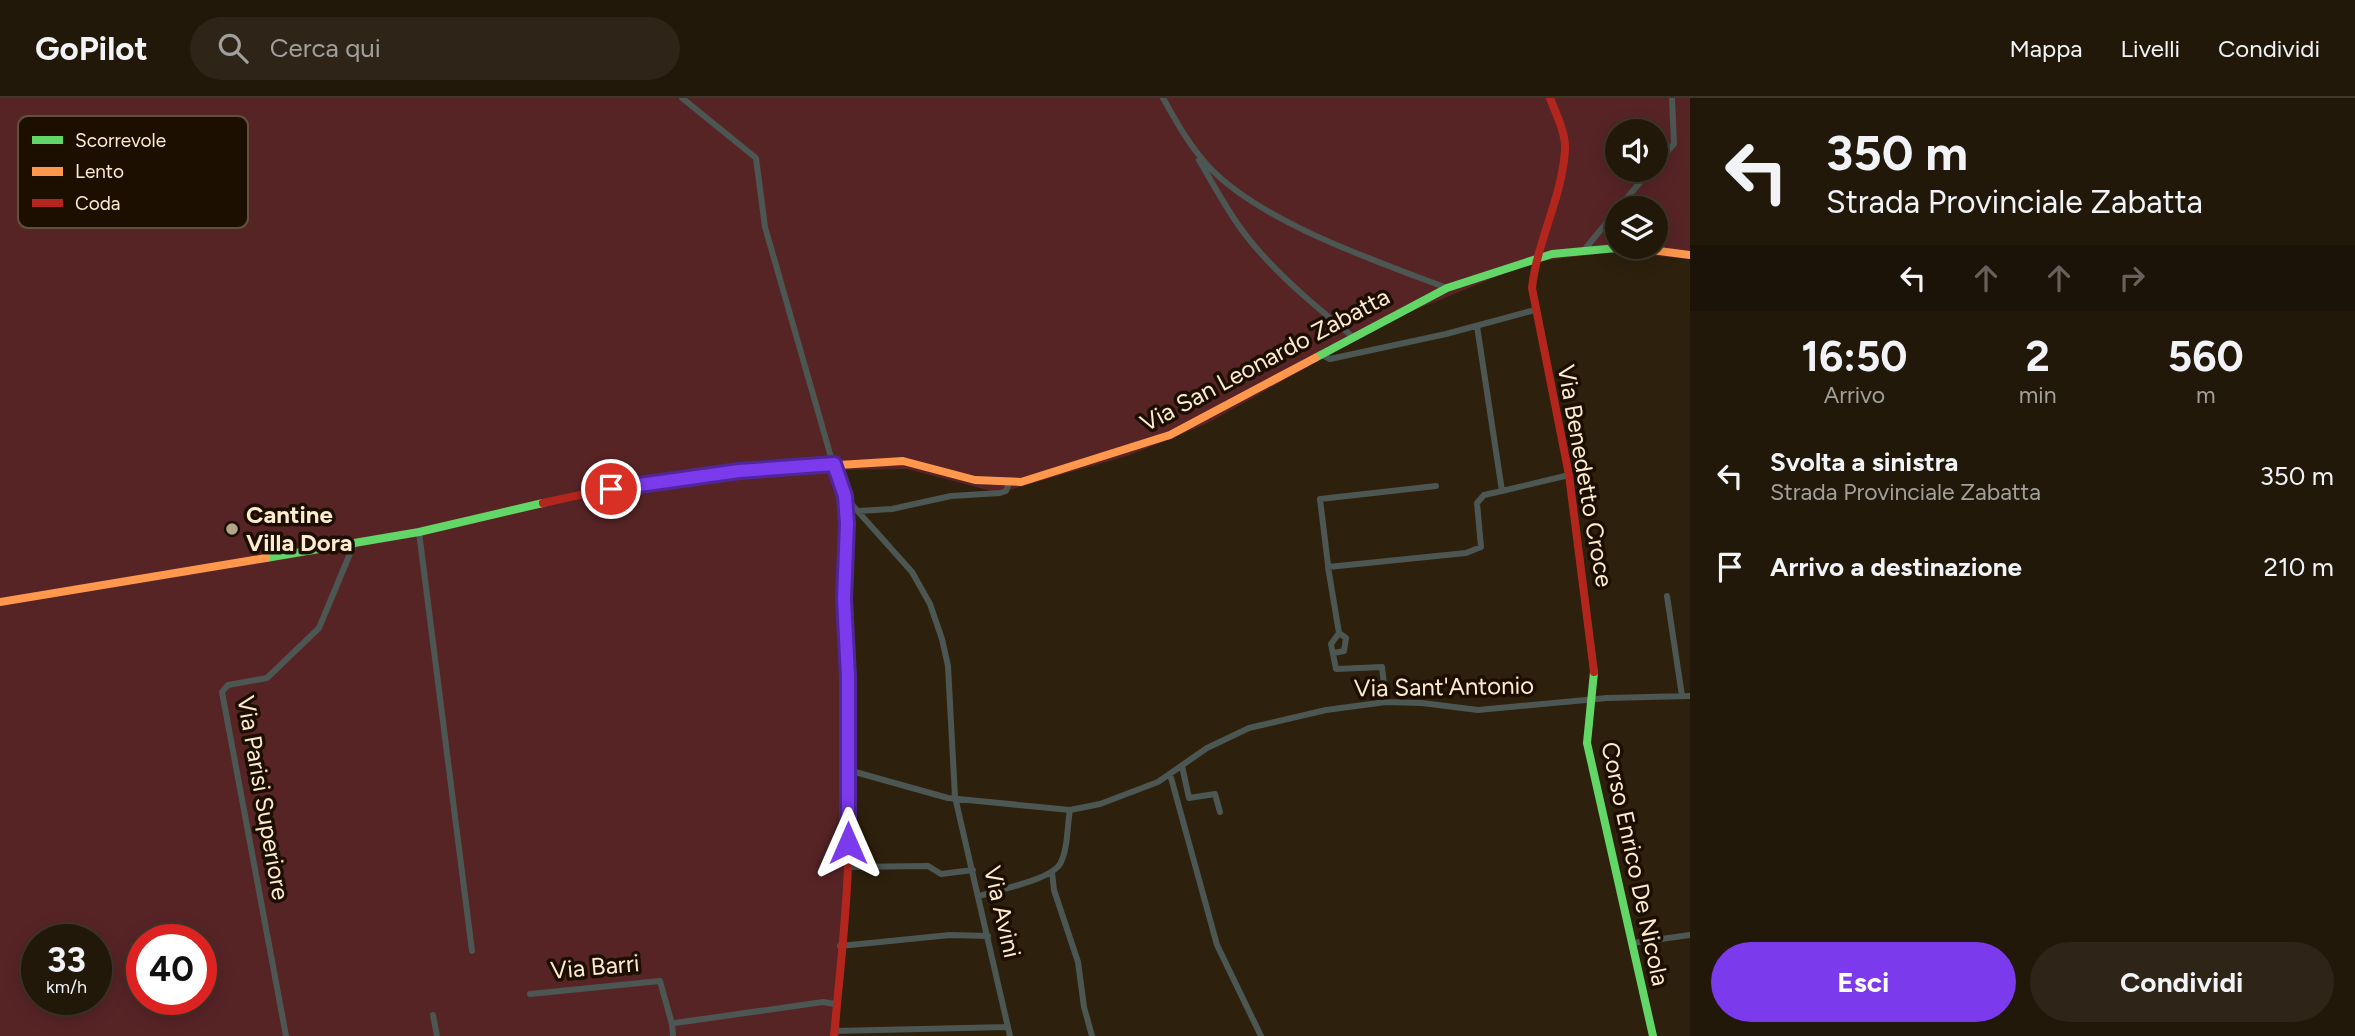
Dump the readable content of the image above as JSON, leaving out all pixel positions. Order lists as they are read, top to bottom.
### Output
{
  "streets": {
    "street": [
      "Via San Leonardo Zabatta",
      "Via Benedetto Croce",
      "Via Sant'Antonio",
      "Via Parisi Superiore",
      "Corso Enrico De Nicola",
      "Via Avini",
      "Via Barri"
    ]
  },
  "crossings": [
    ["Via San Leonardo Zabatta", "Via Benedetto Croce"],
    ["Via San Leonardo Zabatta", "Via Parisi Superiore"],
    ["Via Benedetto Croce", "Via Sant'Antonio"],
    ["Via Benedetto Croce", "Corso Enrico De Nicola"],
    ["Via Sant'Antonio", "Corso Enrico De Nicola"],
    ["Via Sant'Antonio", "Via Avini"]
  ],
  "places": ["Cantine Villa Dora"],
  "legend": ["Scorrevole", "Lento", "Coda"],
  "page": {
    "header": "GoPilot",
    "search": "Cerca qui",
    "nav": ["Mappa", "Livelli", "Condividi"],
    "turn": ["350 m", "Strada Provinciale Zabatta"],
    "eta": [
      "16:50",
      "Arrivo",
      "2",
      "min",
      "560",
      "m"
    ],
    "list": [
      {
        "name": "Svolta a sinistra",
        "note": "Strada Provinciale Zabatta",
        "value": "350 m"
      },
      {
        "name": "Arrivo a destinazione",
        "value": "210 m"
      }
    ],
    "speed": "33 km/h",
    "limit": "40",
    "buttons": ["Esci", "Condividi"]
  }
}
